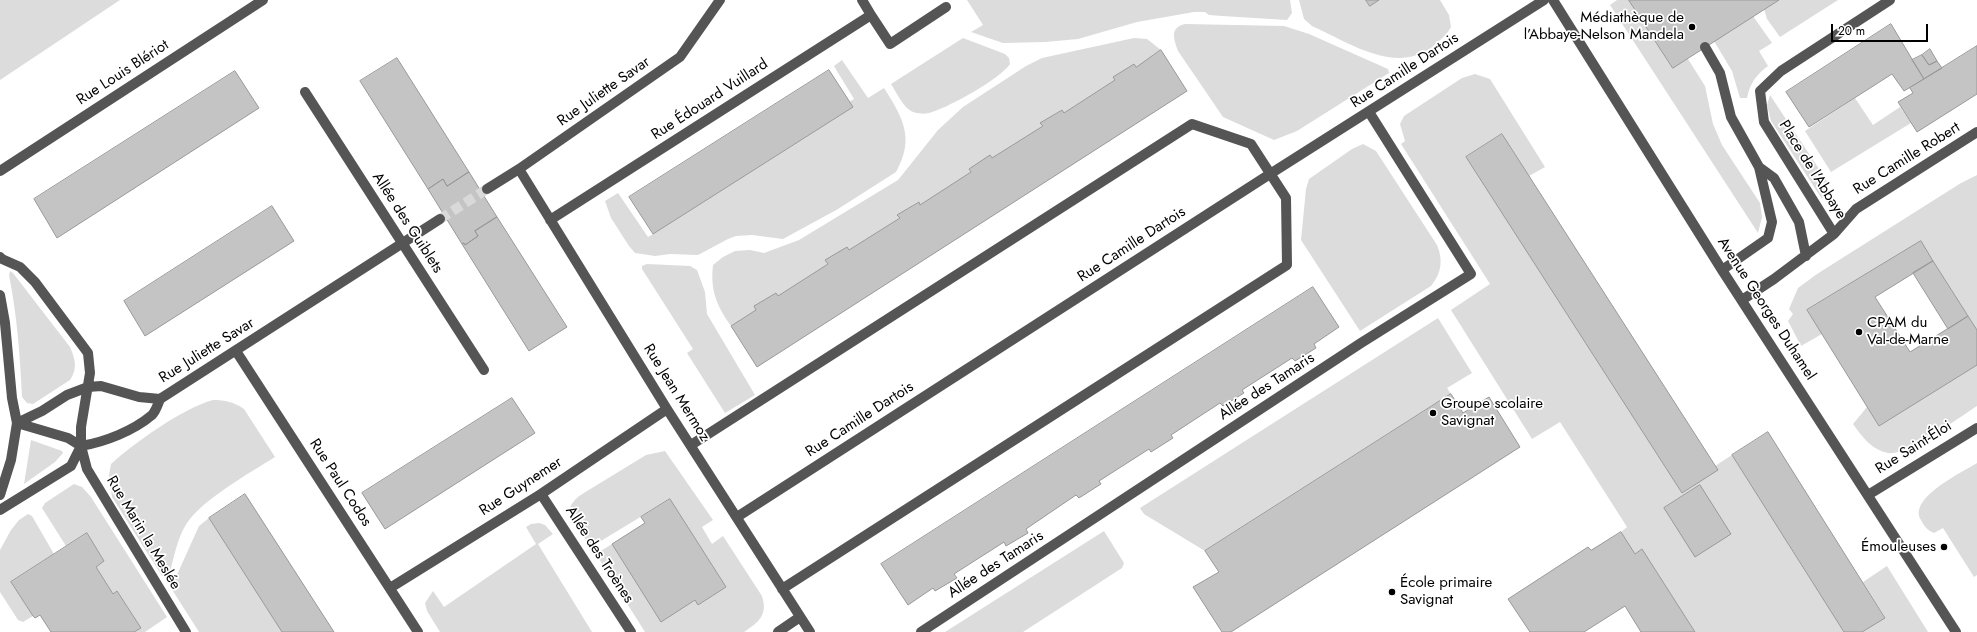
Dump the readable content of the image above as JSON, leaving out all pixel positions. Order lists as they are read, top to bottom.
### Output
{
  "streets": {
    "street": [
      "Rue Camille Dartois",
      "Rue Louis Blériot",
      "Rue Juliette Savar",
      "Rue Édouard Vuillard",
      "Rue Camille Robert",
      "Place de l'Abbaye",
      "Allée des Guiblets",
      "Avenue Georges Duhamel",
      "Allée des Tamaris",
      "Rue Jean Mermoz",
      "Rue Saint-Éloi",
      "Rue Paul Codos",
      "Rue Guynemer",
      "Rue Marin la Meslée",
      "Allée des Troènes"
    ]
  },
  "crossings": [
    ["Rue Camille Dartois", "Allée des Tamaris"],
    ["Rue Camille Dartois", "Rue Jean Mermoz"],
    ["Rue Juliette Savar", "Allée des Guiblets"],
    ["Rue Juliette Savar", "Rue Jean Mermoz"],
    ["Rue Juliette Savar", "Rue Paul Codos"],
    ["Rue Juliette Savar", "Rue Marin la Meslée"],
    ["Rue Édouard Vuillard", "Rue Jean Mermoz"],
    ["Rue Camille Robert", "Place de l'Abbaye"],
    ["Rue Camille Robert", "Avenue Georges Duhamel"],
    ["Avenue Georges Duhamel", "Rue Saint-Éloi"],
    ["Rue Jean Mermoz", "Rue Guynemer"],
    ["Rue Paul Codos", "Rue Guynemer"],
    ["Rue Guynemer", "Allée des Troènes"]
  ],
  "places": [
    "Médiathèque de l’Abbaye-Nelson Mandela",
    "CPAM du Val-de-Marne",
    "Groupe scolaire Savignat",
    "Émouleuses",
    "École primaire Savignat"
  ],
  "scale_bar": "20 m"
}
